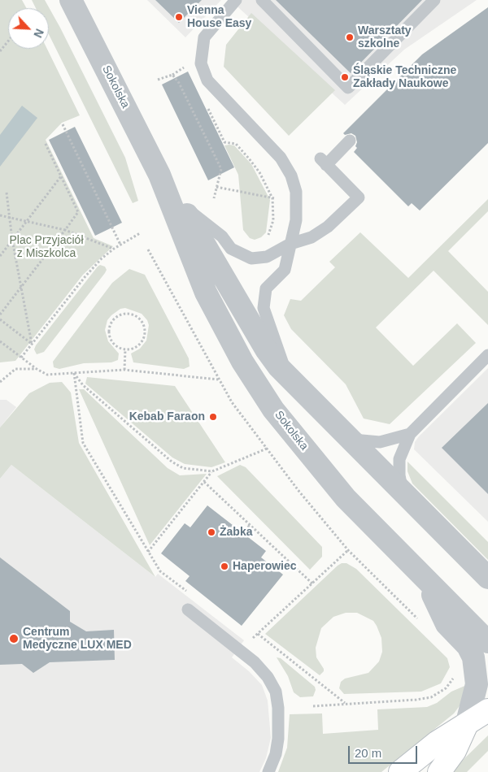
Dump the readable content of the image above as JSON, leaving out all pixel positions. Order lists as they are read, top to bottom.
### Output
{
  "streets": {
    "street": ["Sokolska"]
  },
  "parks": ["Plac Przyjaciół z Miszkolca"],
  "places": [
    "Vienna House Easy",
    "Warsztaty szkolne",
    "Śląskie Techniczne Zakłady Naukowe",
    "Kebab Faraon",
    "Żabka",
    "Haperowiec",
    "Centrum Medyczne LUX MED"
  ],
  "scale_bar": "20 m",
  "north": "bottom right"
}
